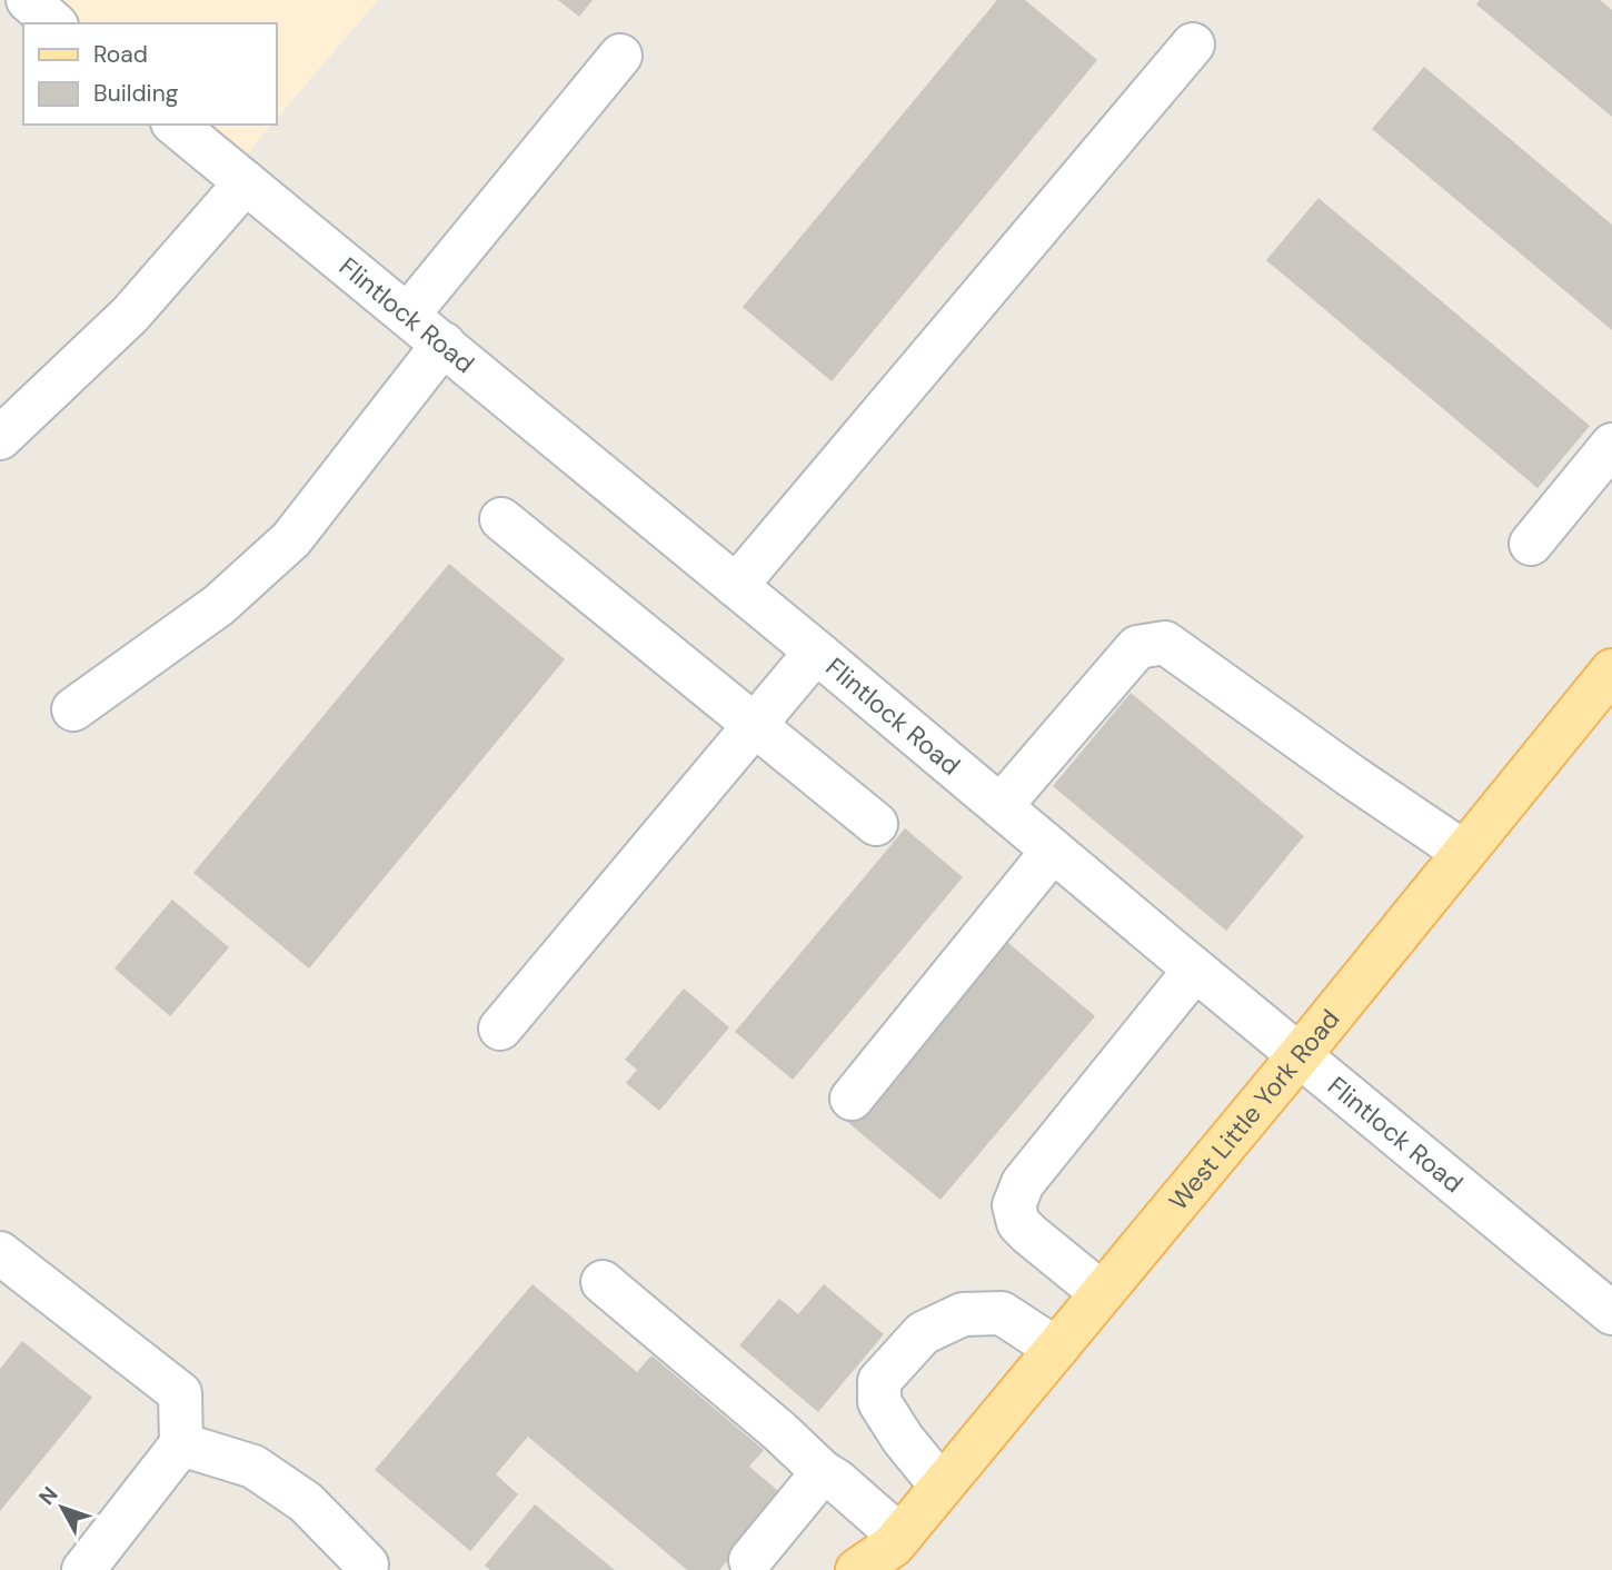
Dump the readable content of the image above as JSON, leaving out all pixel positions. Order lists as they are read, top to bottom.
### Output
{
  "streets": {
    "main road": ["West Little York Road"],
    "street": ["Flintlock Road"]
  },
  "crossings": [
    ["Flintlock Road", "West Little York Road"]
  ],
  "legend": ["Road", "Building"],
  "north": "top left"
}
